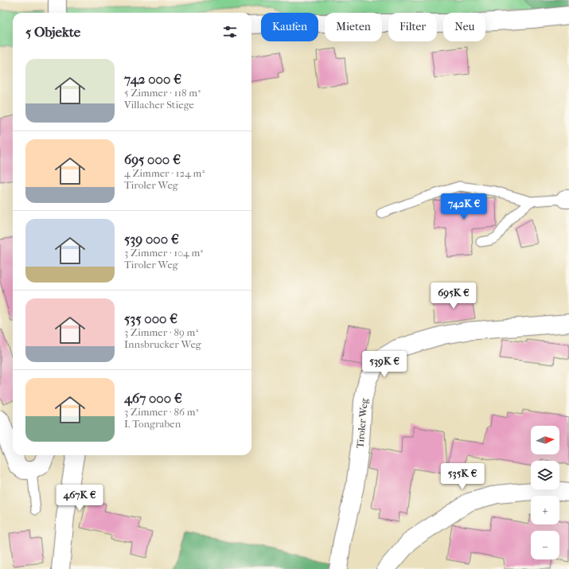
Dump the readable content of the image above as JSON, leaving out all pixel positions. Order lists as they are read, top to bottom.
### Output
{
  "streets": {
    "street": ["Tiroler Weg"]
  },
  "north": "right",
  "page": {
    "chip": [
      "Kaufen",
      "Mieten",
      "Filter",
      "Neu"
    ],
    "heading": "5 Objekte",
    "list": [
      {
        "name": "742 000 €",
        "note": "5 Zimmer · 118 m² · Villacher Stiege"
      },
      {
        "name": "695 000 €",
        "note": "4 Zimmer · 124 m² · Tiroler Weg"
      },
      {
        "name": "539 000 €",
        "note": "3 Zimmer · 104 m² · Tiroler Weg"
      },
      {
        "name": "535 000 €",
        "note": "3 Zimmer · 89 m² · Innsbrucker Weg"
      },
      {
        "name": "467 000 €",
        "note": "3 Zimmer · 86 m² · I. Tongraben"
      }
    ],
    "price": [
      "742K €",
      "695K €",
      "539K €",
      "535K €",
      "467K €"
    ],
    "map_buttons": ["+", "−"]
  }
}
